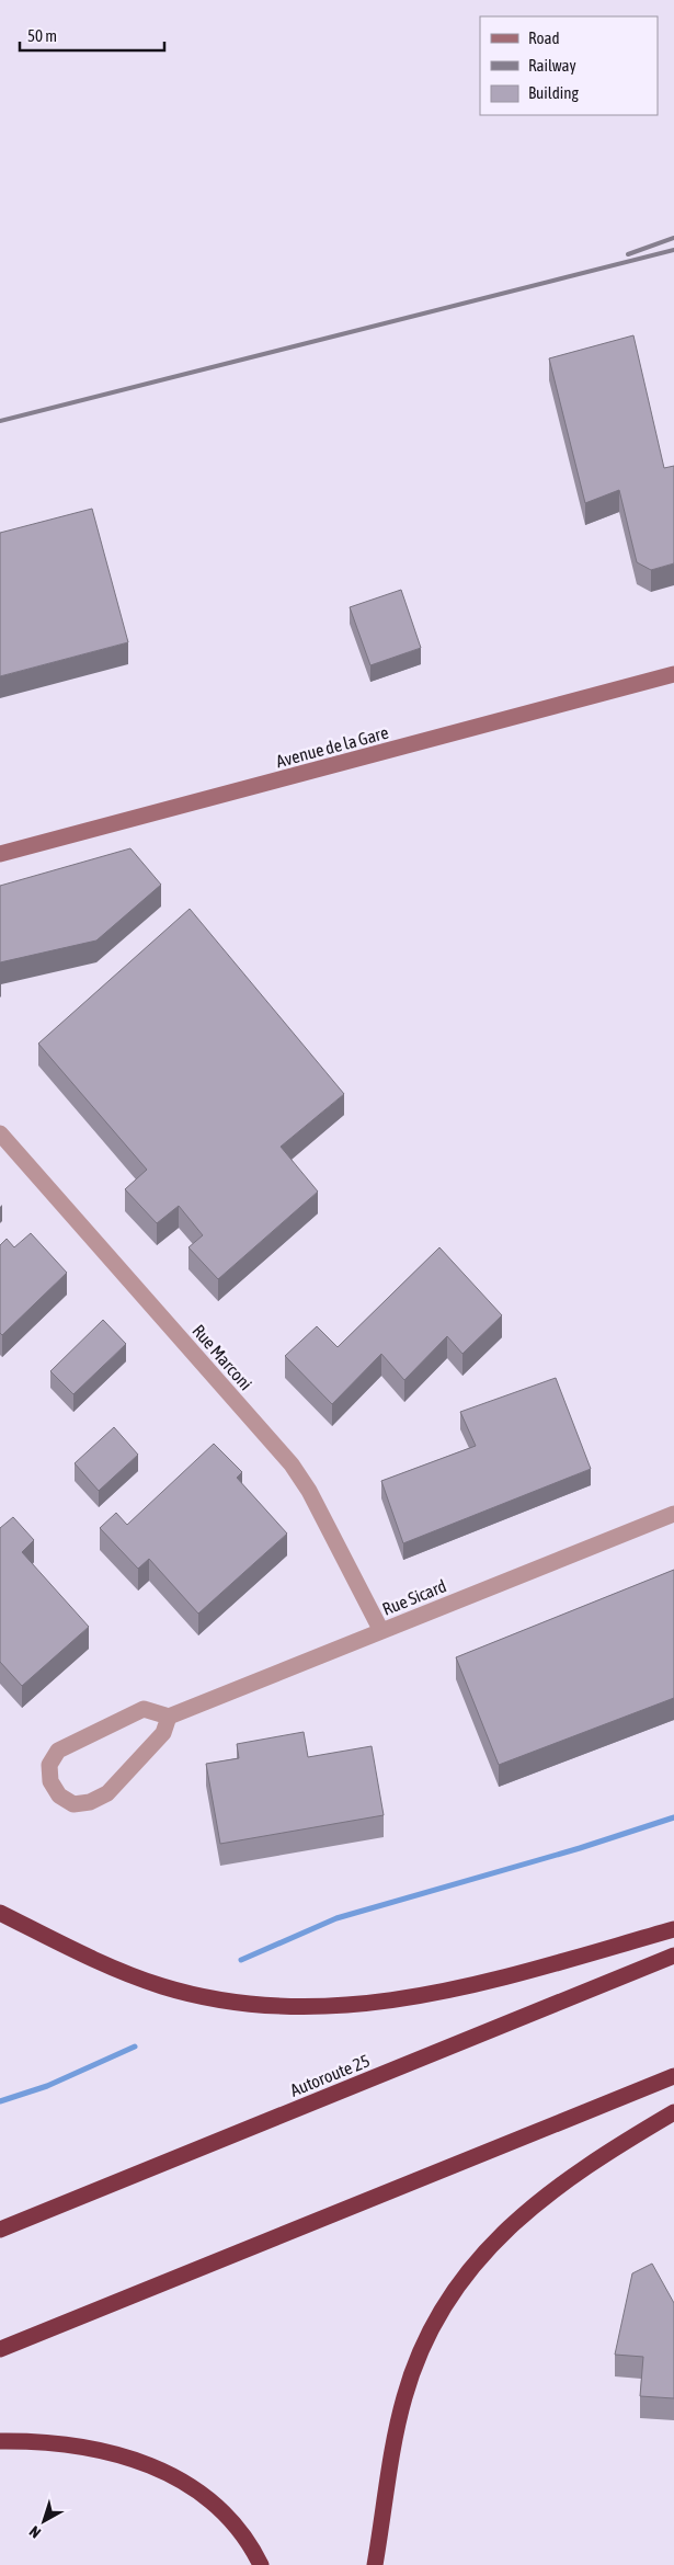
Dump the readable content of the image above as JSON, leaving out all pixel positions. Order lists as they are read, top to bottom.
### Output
{
  "streets": {
    "highway": ["Autoroute 25"],
    "street": ["Avenue de la Gare", "Rue Marconi", "Rue Sicard"]
  },
  "crossings": [
    ["Rue Marconi", "Rue Sicard"]
  ],
  "legend": ["Road", "Railway", "Building"],
  "scale_bar": "50 m",
  "north": "bottom left"
}
